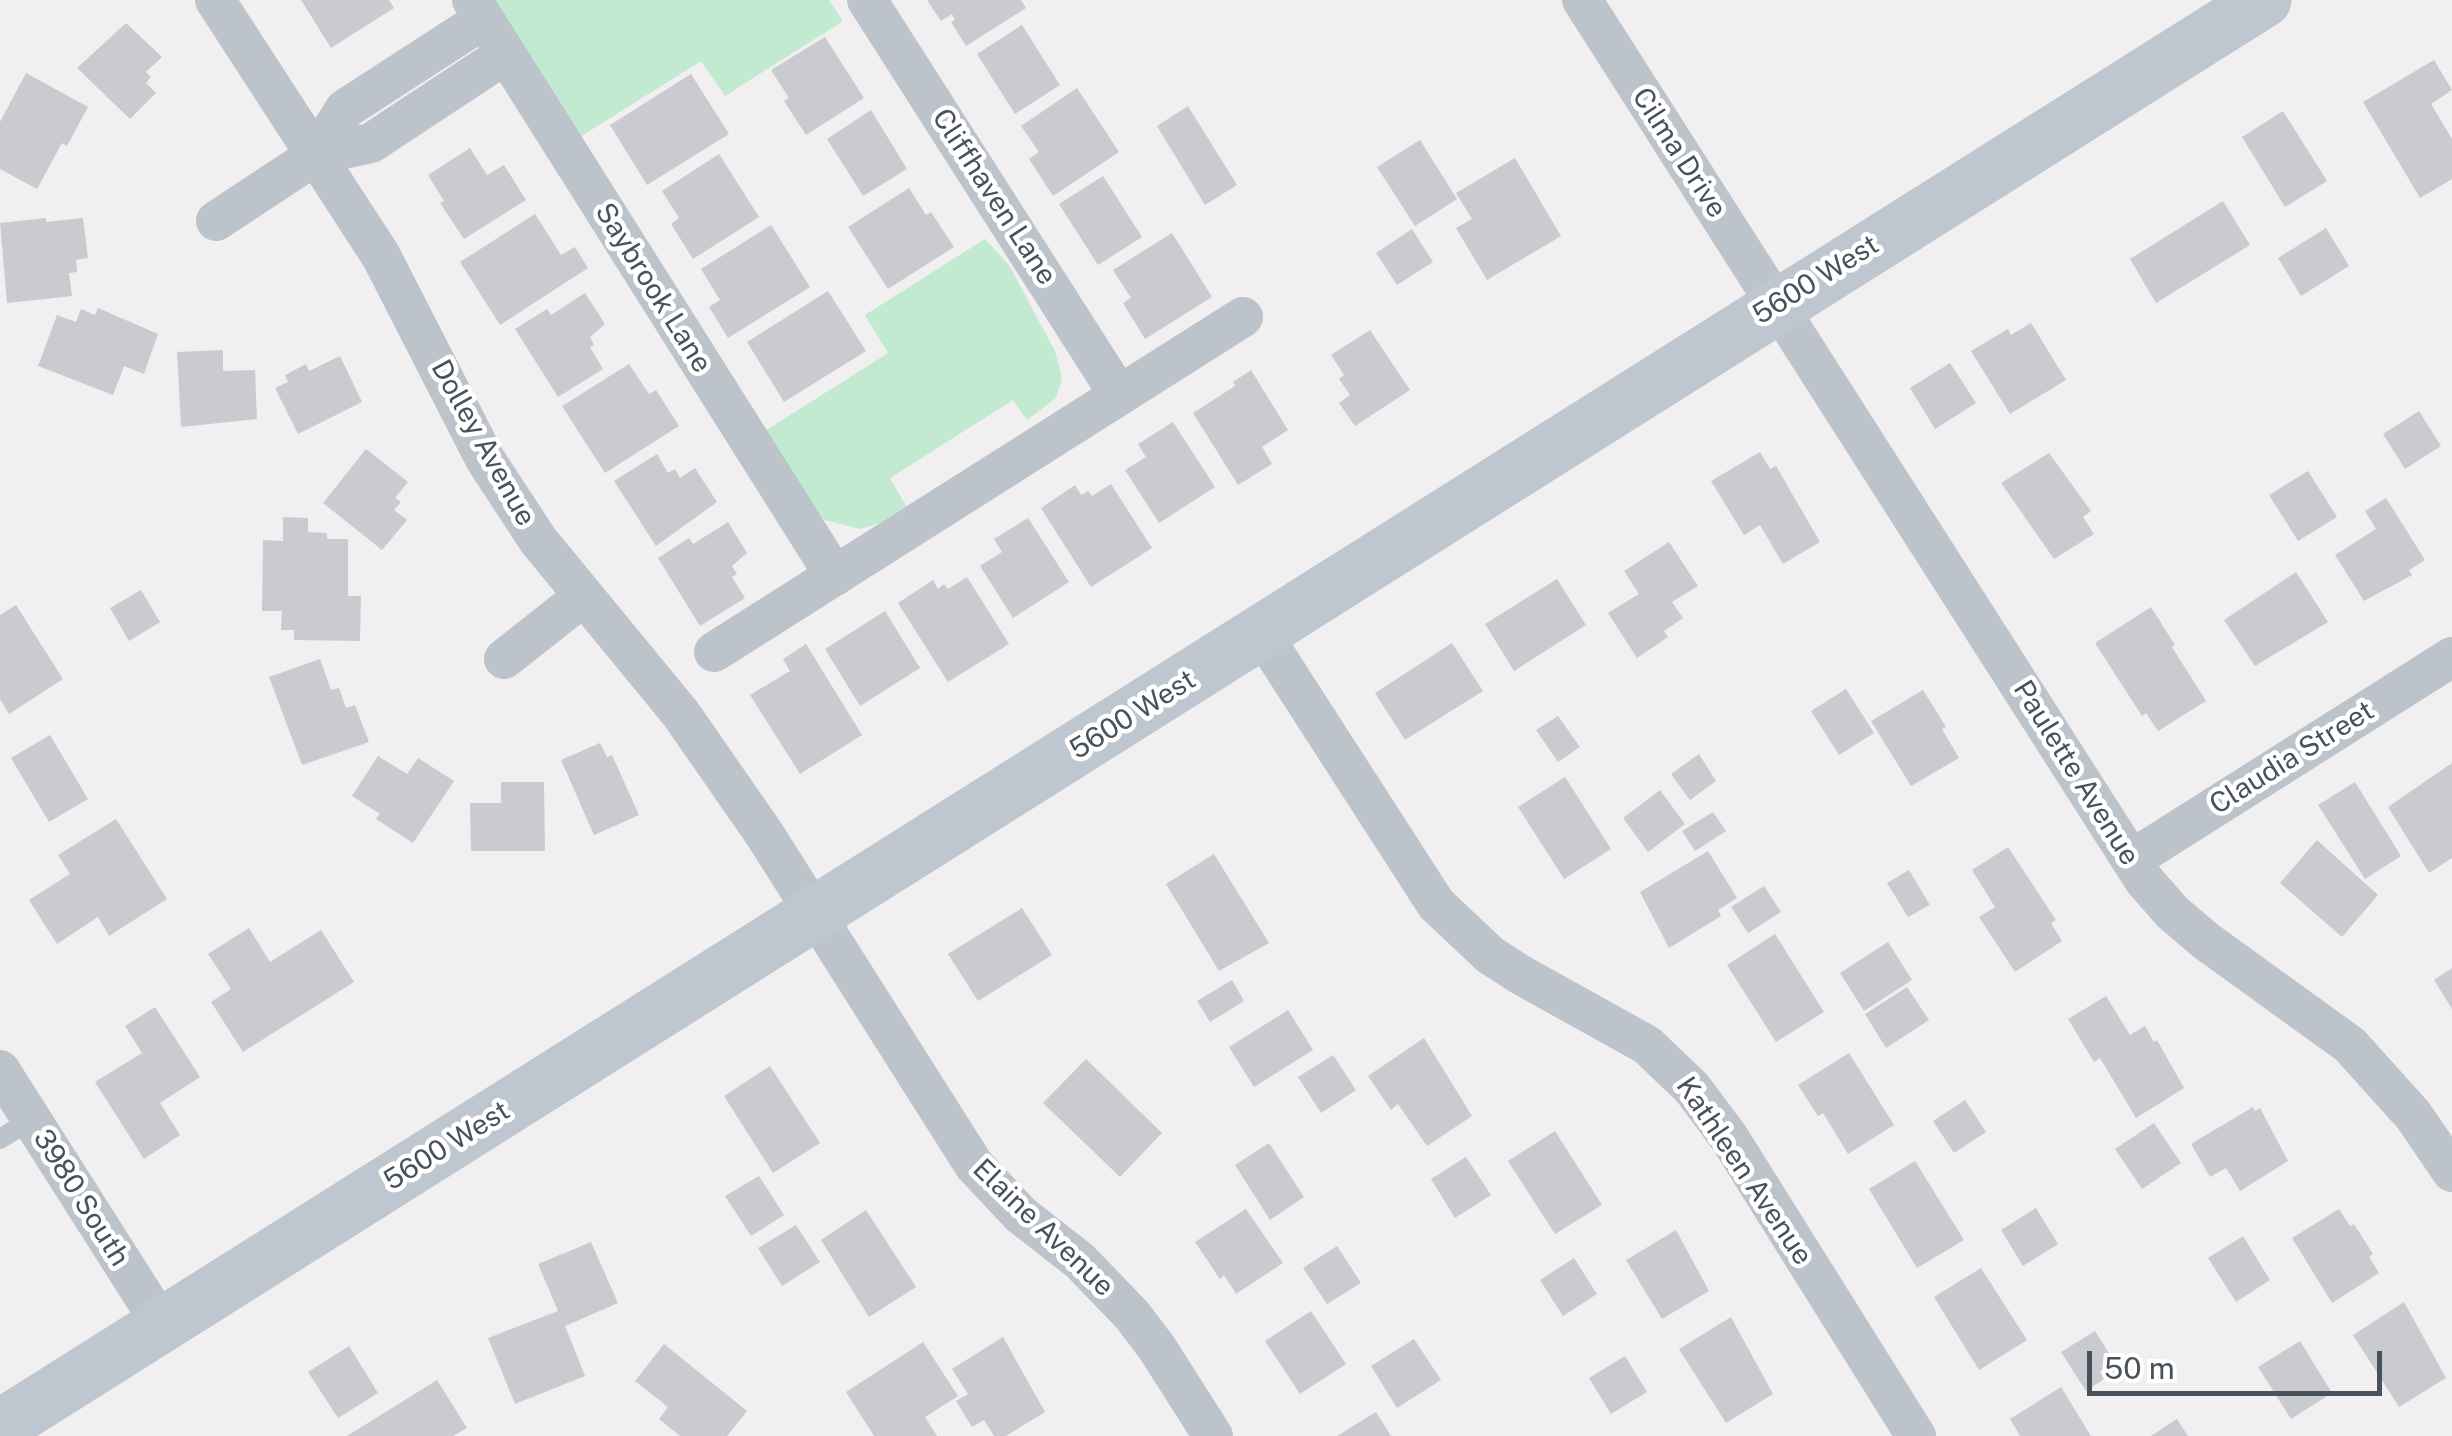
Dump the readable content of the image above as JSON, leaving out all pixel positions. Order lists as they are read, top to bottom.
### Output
{
  "streets": {
    "main road": ["5600 West"],
    "street": [
      "Cilma Drive",
      "Cliffhaven Lane",
      "Saybrook Lane",
      "Dolley Avenue",
      "Claudia Street",
      "Paulette Avenue",
      "Kathleen Avenue",
      "3980 South",
      "Elaine Avenue"
    ]
  },
  "crossings": [
    ["Cilma Drive", "5600 West"],
    ["Cilma Drive", "Paulette Avenue"],
    ["5600 West", "Dolley Avenue"],
    ["5600 West", "Paulette Avenue"],
    ["5600 West", "Kathleen Avenue"],
    ["5600 West", "3980 South"],
    ["5600 West", "Elaine Avenue"],
    ["Dolley Avenue", "Elaine Avenue"],
    ["Claudia Street", "Paulette Avenue"]
  ],
  "scale_bar": "50 m"
}
